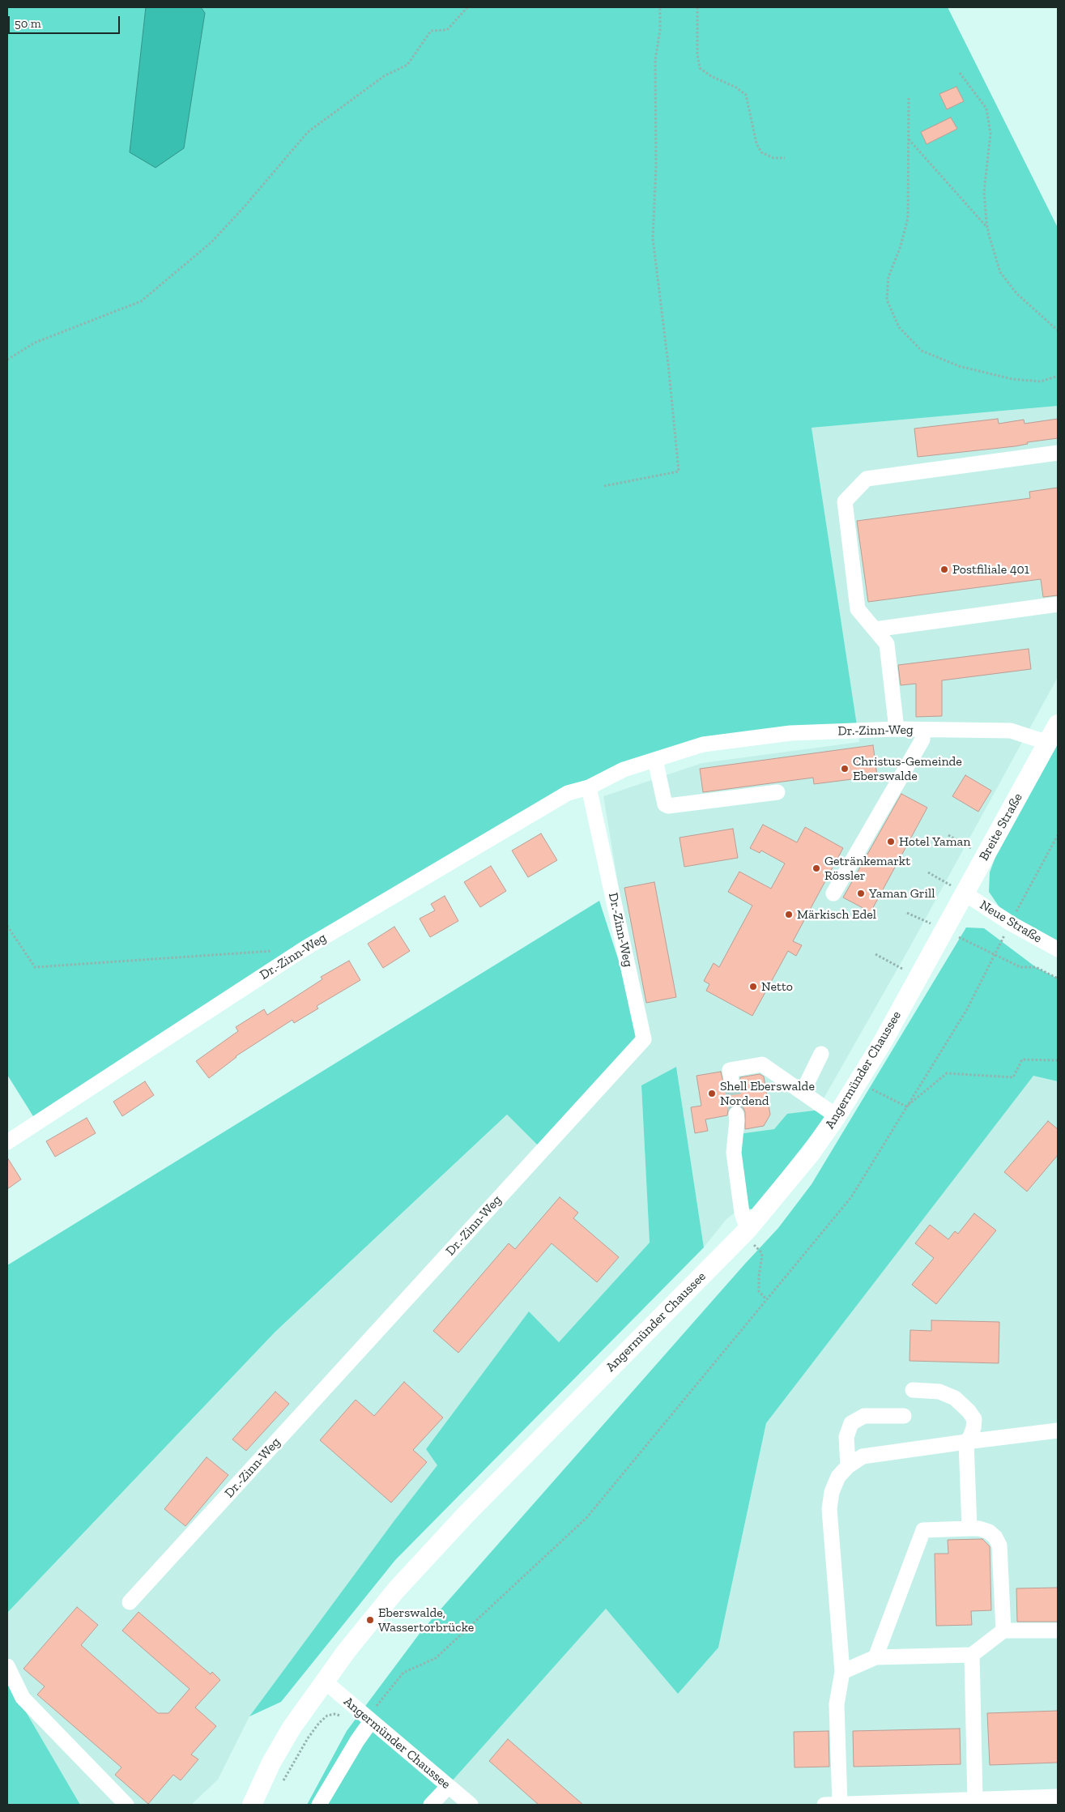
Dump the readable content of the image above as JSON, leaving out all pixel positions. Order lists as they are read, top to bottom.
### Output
{
  "streets": {
    "main road": ["Breite Straße", "Angermünder Chaussee"],
    "street": ["Dr.-Zinn-Weg", "Neue Straße"]
  },
  "crossings": [
    ["Dr.-Zinn-Weg", "Breite Straße"],
    ["Breite Straße", "Neue Straße"],
    ["Breite Straße", "Angermünder Chaussee"]
  ],
  "places": [
    "Postfiliale 401",
    "Christus-Gemeinde Eberswalde",
    "Hotel Yaman",
    "Getränkemarkt Rössler",
    "Yaman Grill",
    "Märkisch Edel",
    "Netto",
    "Shell Eberswalde Nordend",
    "Eberswalde, Wassertorbrücke"
  ],
  "scale_bar": "50 m"
}
